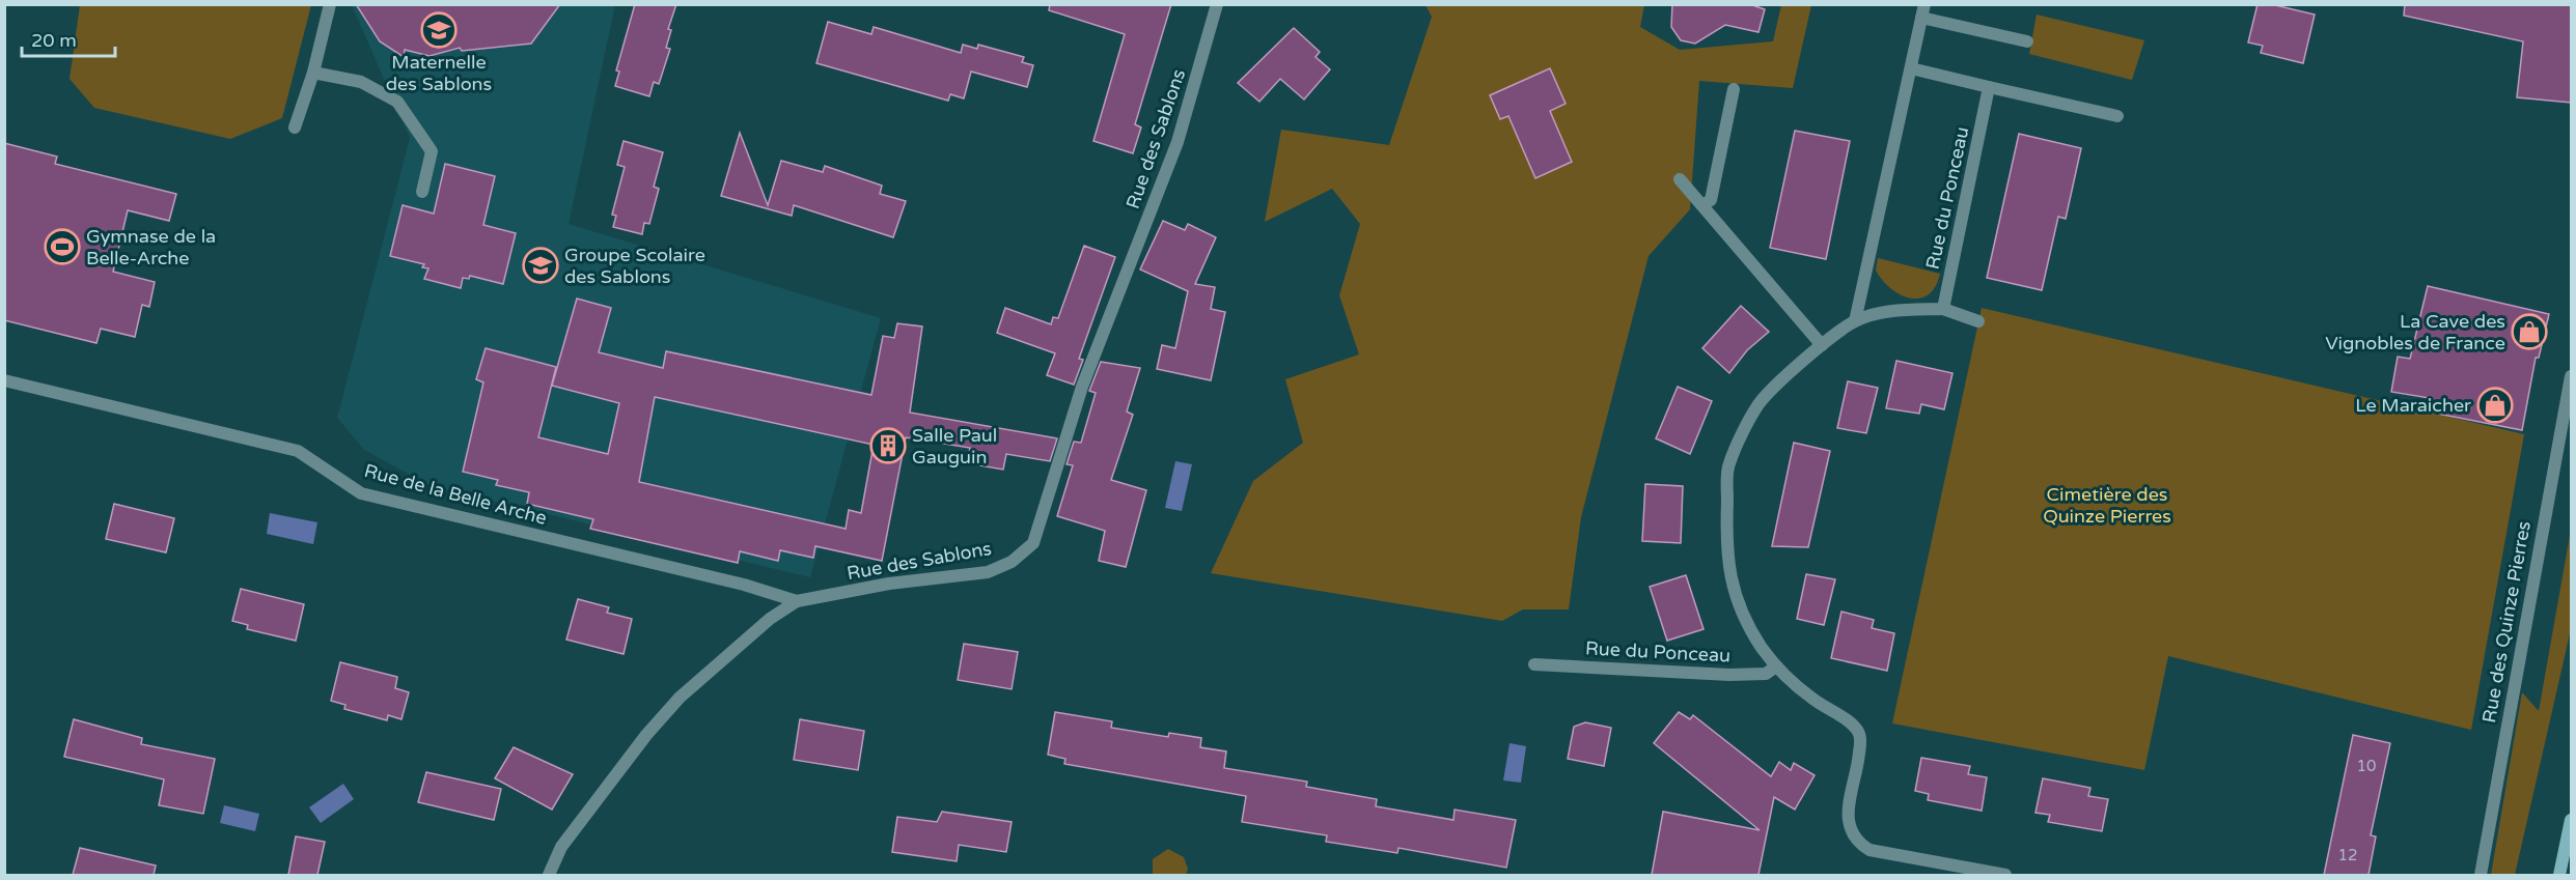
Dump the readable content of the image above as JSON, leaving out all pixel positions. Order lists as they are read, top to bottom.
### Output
{
  "streets": {
    "street": [
      "Rue des Sablons",
      "Rue du Ponceau",
      "Rue de la Belle Arche",
      "Rue des Quinze Pierres"
    ]
  },
  "crossings": [
    ["Rue des Sablons", "Rue de la Belle Arche"]
  ],
  "parks": ["Cimetière des Quinze Pierres"],
  "places": {
    "school or university": ["Maternelle des Sablons", "Groupe Scolaire des Sablons"],
    "sports": ["Gymnase de la Belle-Arche"],
    "shop": ["La Cave des Vignobles de France", "Le Maraicher"],
    "building": ["Salle Paul Gauguin"]
  },
  "house_numbers": ["10", "12"],
  "scale_bar": "20 m"
}
